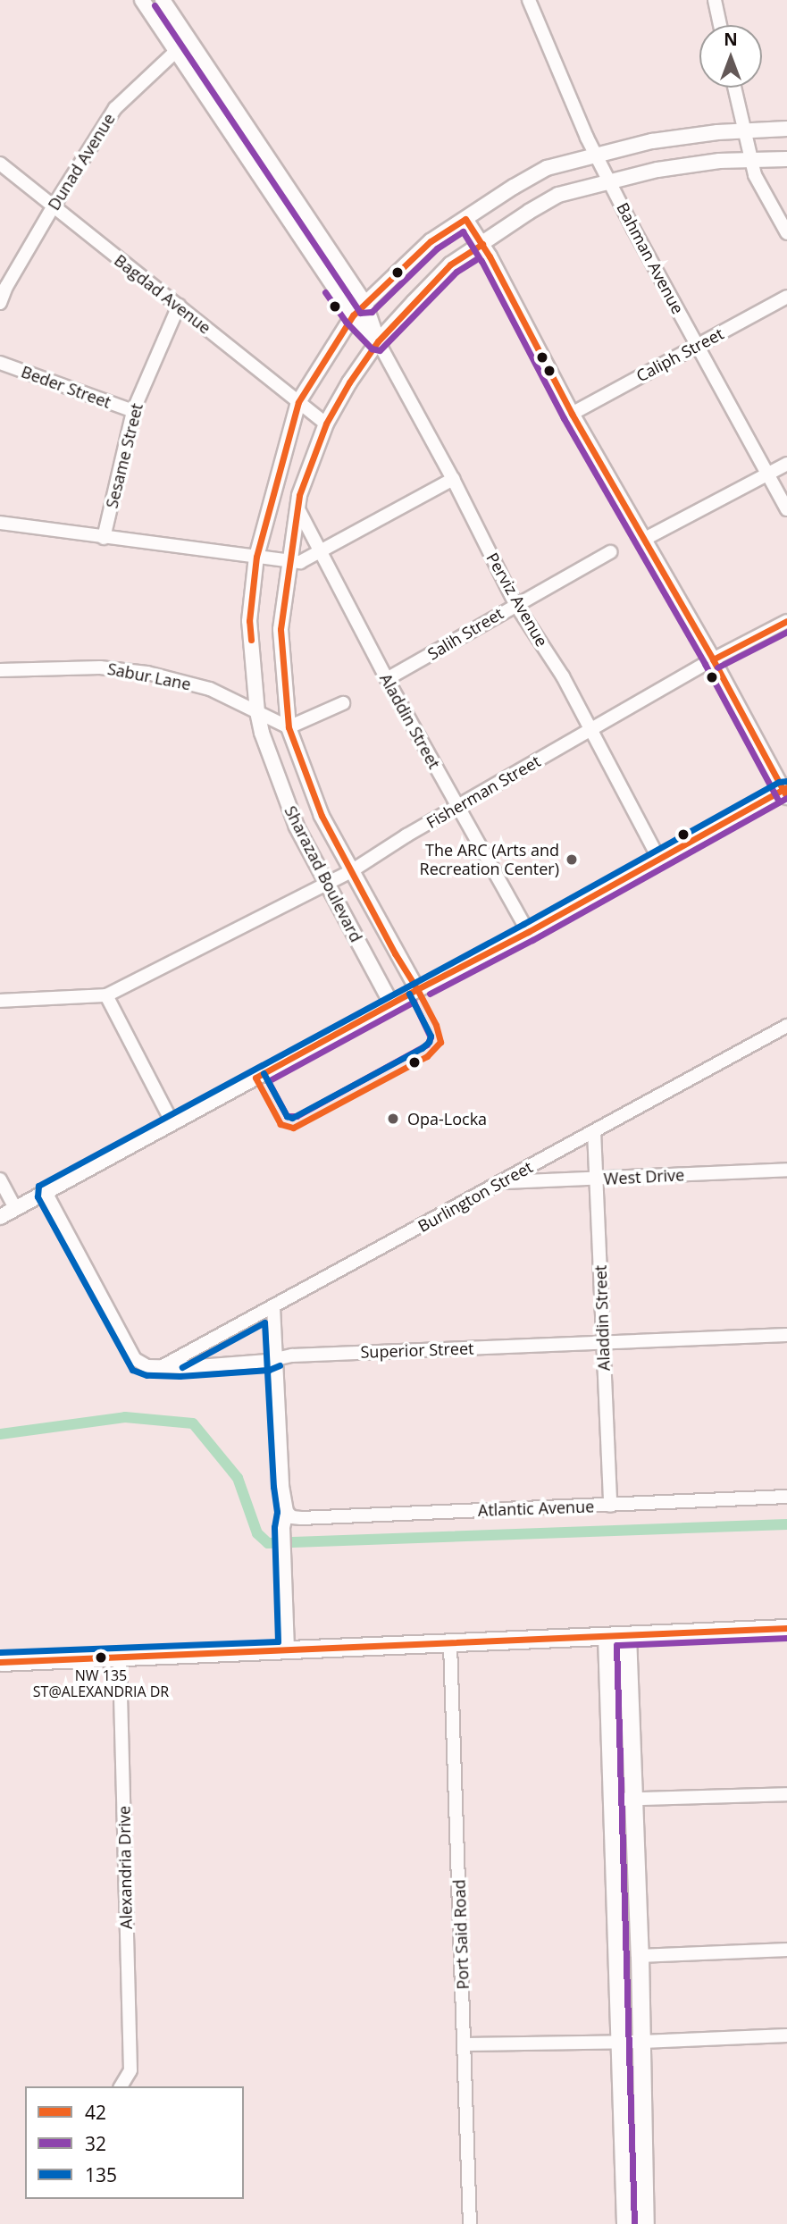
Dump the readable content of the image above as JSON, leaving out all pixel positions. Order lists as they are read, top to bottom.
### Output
{
  "streets": {
    "street": [
      "Dunad Avenue",
      "Bahman Avenue",
      "Bagdad Avenue",
      "Caliph Street",
      "Beder Street",
      "Sesame Street",
      "Perviz Avenue",
      "Salih Street",
      "Sabur Lane",
      "Aladdin Street",
      "Fisherman Street",
      "Sharazad Boulevard",
      "West Drive",
      "Burlington Street",
      "Superior Street",
      "Atlantic Avenue",
      "Alexandria Drive",
      "Port Said Road"
    ]
  },
  "crossings": [
    ["Dunad Avenue", "Bagdad Avenue"],
    ["Dunad Avenue", "Perviz Avenue"],
    ["Bahman Avenue", "Caliph Street"],
    ["Bahman Avenue", "Sharazad Boulevard"],
    ["Bagdad Avenue", "Sesame Street"],
    ["Bagdad Avenue", "Sharazad Boulevard"],
    ["Beder Street", "Sesame Street"],
    ["Perviz Avenue", "Salih Street"],
    ["Perviz Avenue", "Fisherman Street"],
    ["Perviz Avenue", "Sharazad Boulevard"],
    ["Salih Street", "Aladdin Street"],
    ["Sabur Lane", "Sharazad Boulevard"],
    ["Aladdin Street", "Fisherman Street"],
    ["Aladdin Street", "Sharazad Boulevard"],
    ["Aladdin Street", "West Drive"],
    ["Aladdin Street", "Burlington Street"],
    ["Aladdin Street", "Superior Street"],
    ["Aladdin Street", "Atlantic Avenue"],
    ["Fisherman Street", "Sharazad Boulevard"],
    ["West Drive", "Burlington Street"],
    ["Burlington Street", "Superior Street"]
  ],
  "places": ["The ARC (Arts and Recreation Center)", "Opa-Locka", "NW 135 ST@ALEXANDRIA DR"],
  "lines": ["transit line 32", "transit line 42", "transit line 135"],
  "legend": ["42", "32", "135"],
  "north": "top"
}
